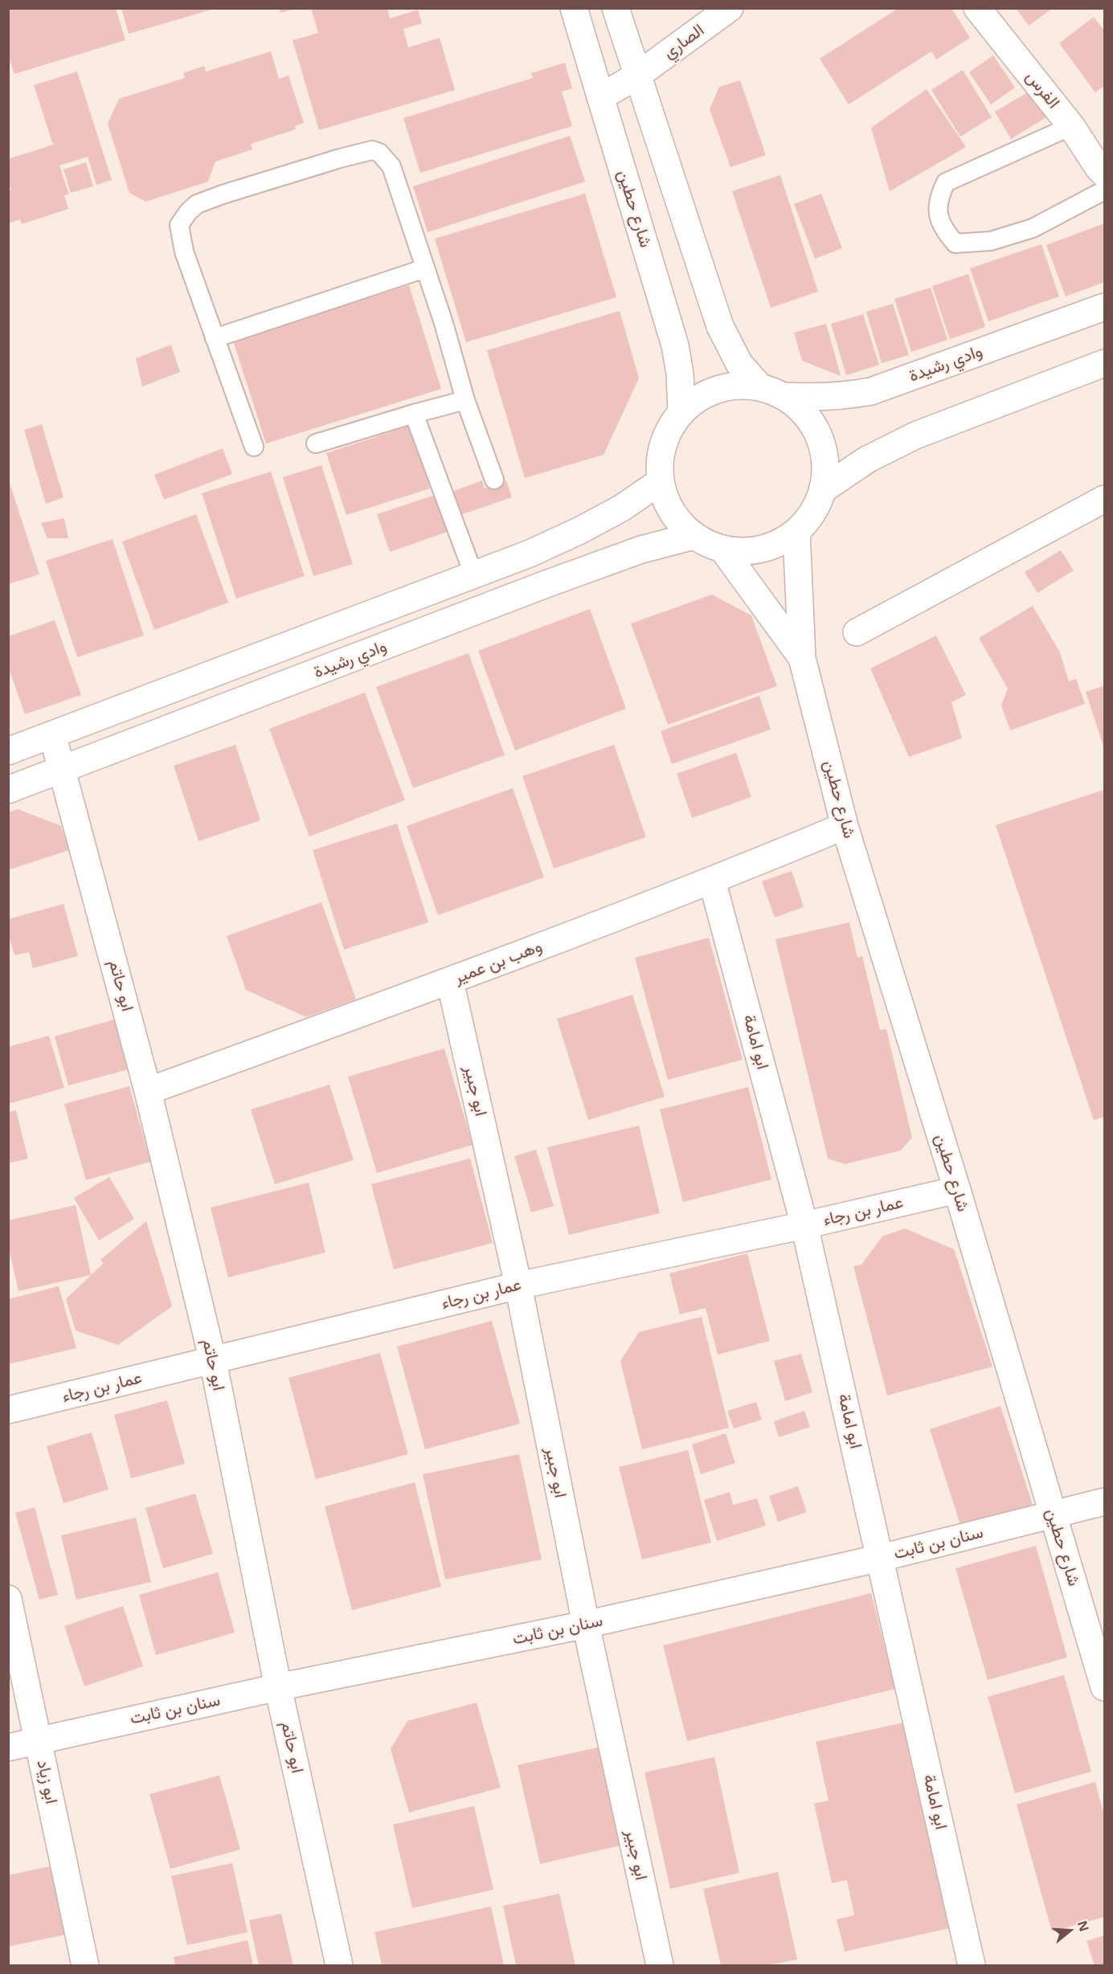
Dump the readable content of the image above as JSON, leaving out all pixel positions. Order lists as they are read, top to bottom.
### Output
{
  "streets": {
    "street": [
      "الصاري",
      "الفرس",
      "شارع حطين",
      "وادي رشيدة",
      "وهب بن عمير",
      "ابو حاتم",
      "ابو امامة",
      "ابو جبير",
      "عمار بن رجاء",
      "سنان بن ثابت",
      "ابو زياد"
    ]
  },
  "crossings": [
    ["الصاري", "شارع حطين"],
    ["شارع حطين", "وادي رشيدة"],
    ["شارع حطين", "وهب بن عمير"],
    ["شارع حطين", "عمار بن رجاء"],
    ["شارع حطين", "سنان بن ثابت"],
    ["وادي رشيدة", "ابو حاتم"],
    ["وهب بن عمير", "ابو حاتم"],
    ["وهب بن عمير", "ابو امامة"],
    ["وهب بن عمير", "ابو جبير"],
    ["ابو حاتم", "عمار بن رجاء"],
    ["ابو حاتم", "سنان بن ثابت"],
    ["ابو امامة", "عمار بن رجاء"],
    ["ابو امامة", "سنان بن ثابت"],
    ["ابو جبير", "عمار بن رجاء"],
    ["ابو جبير", "سنان بن ثابت"],
    ["سنان بن ثابت", "ابو زياد"]
  ],
  "north": "right"
}
